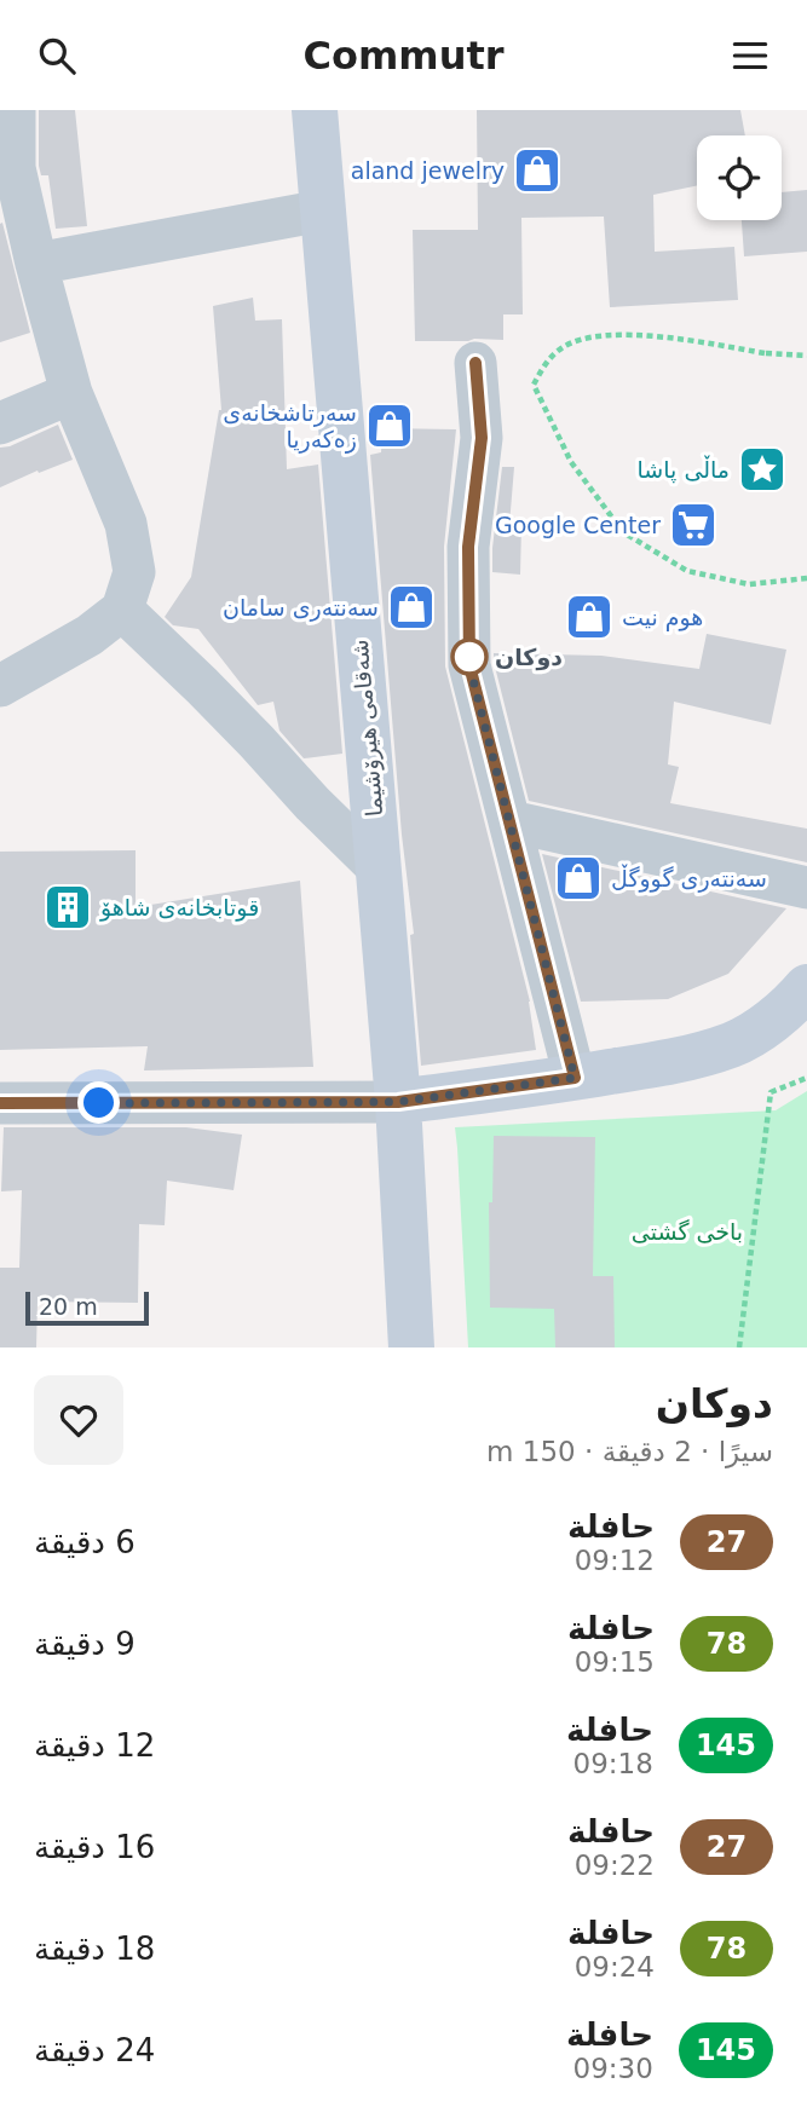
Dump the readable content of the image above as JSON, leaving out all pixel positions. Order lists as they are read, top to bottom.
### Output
{
  "streets": {
    "main road": ["شەقامی هیرۆشیما"]
  },
  "parks": ["باخی گشتی"],
  "places": {
    "shop": [
      "aland jewelry",
      "سەرتاشخانەی زەكەریا",
      "سەنتەری سامان",
      "هوم نيت",
      "سەنتەری گووگڵ"
    ],
    "place": ["ماڵی پاشا"],
    "supermarket": ["Google Center"],
    "other": ["دوكان"],
    "building": ["قوتابخانەی شاهۆ"]
  },
  "lines": ["bus line 27"],
  "scale_bar": "20 m",
  "page": {
    "header": "Commutr",
    "scale": "20 m",
    "heading": ["دوكان", "سيرًا · 2 دقيقة · 150 m"],
    "list": [
      {
        "mark": "27",
        "name": "حافلة",
        "note": "09:12",
        "value": "6 دقيقة"
      },
      {
        "mark": "78",
        "name": "حافلة",
        "note": "09:15",
        "value": "9 دقيقة"
      },
      {
        "mark": "145",
        "name": "حافلة",
        "note": "09:18",
        "value": "12 دقيقة"
      },
      {
        "mark": "27",
        "name": "حافلة",
        "note": "09:22",
        "value": "16 دقيقة"
      },
      {
        "mark": "78",
        "name": "حافلة",
        "note": "09:24",
        "value": "18 دقيقة"
      },
      {
        "mark": "145",
        "name": "حافلة",
        "note": "09:30",
        "value": "24 دقيقة"
      }
    ]
  }
}
